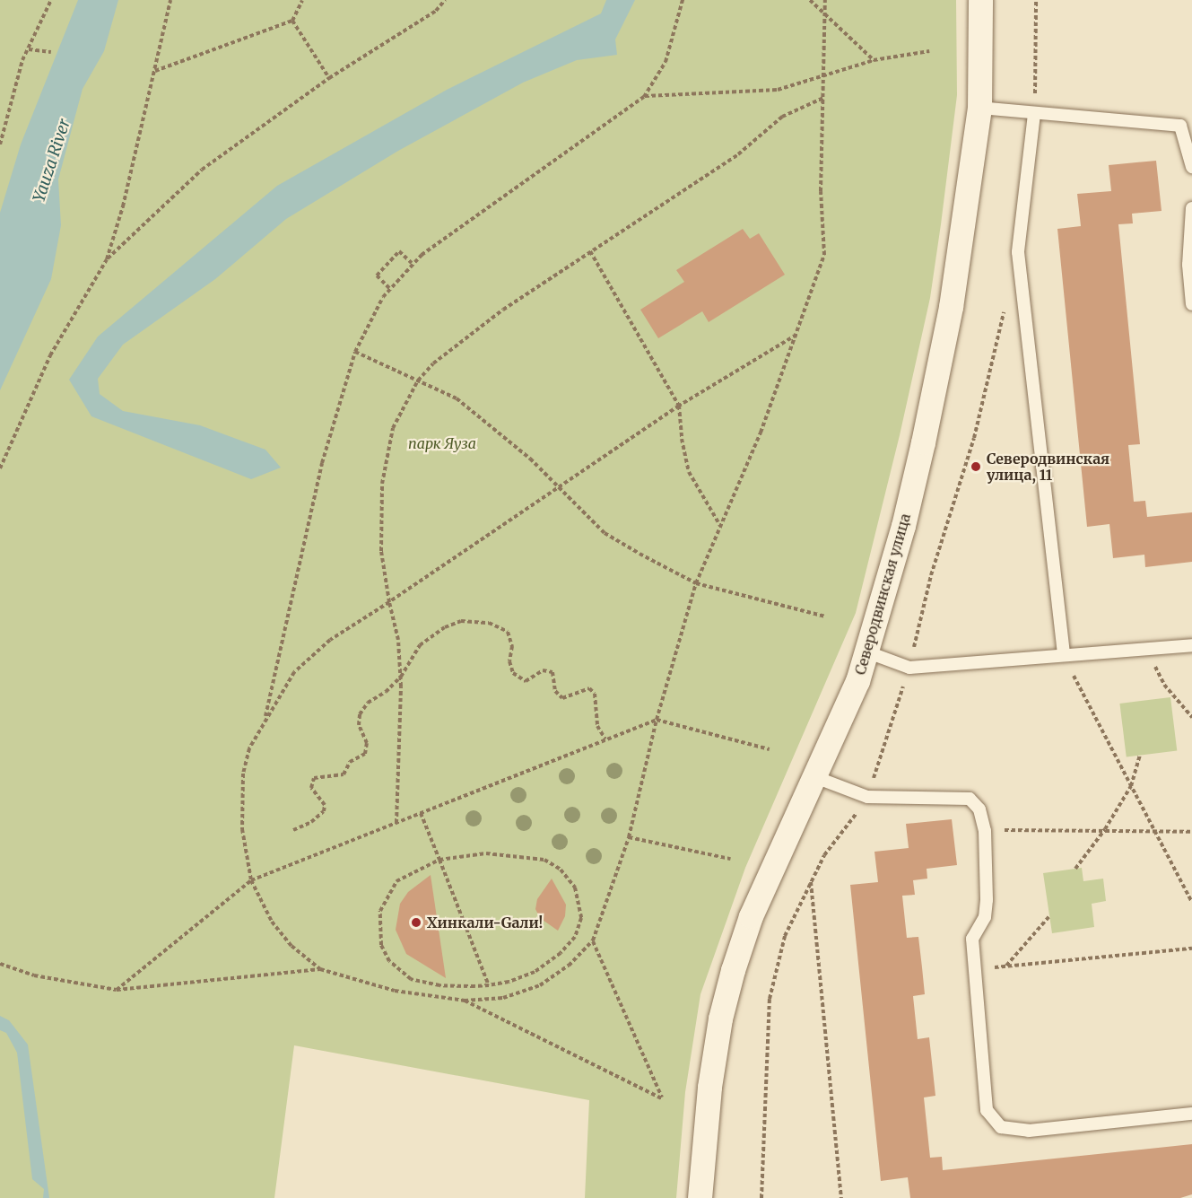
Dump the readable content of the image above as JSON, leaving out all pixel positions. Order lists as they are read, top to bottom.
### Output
{
  "streets": {
    "street": ["Северодвинская улица"]
  },
  "water": ["Yauza River"],
  "parks": ["парк Яуза"],
  "places": ["Северодвинская улица, 11", "Хинкали-Gали!"]
}
